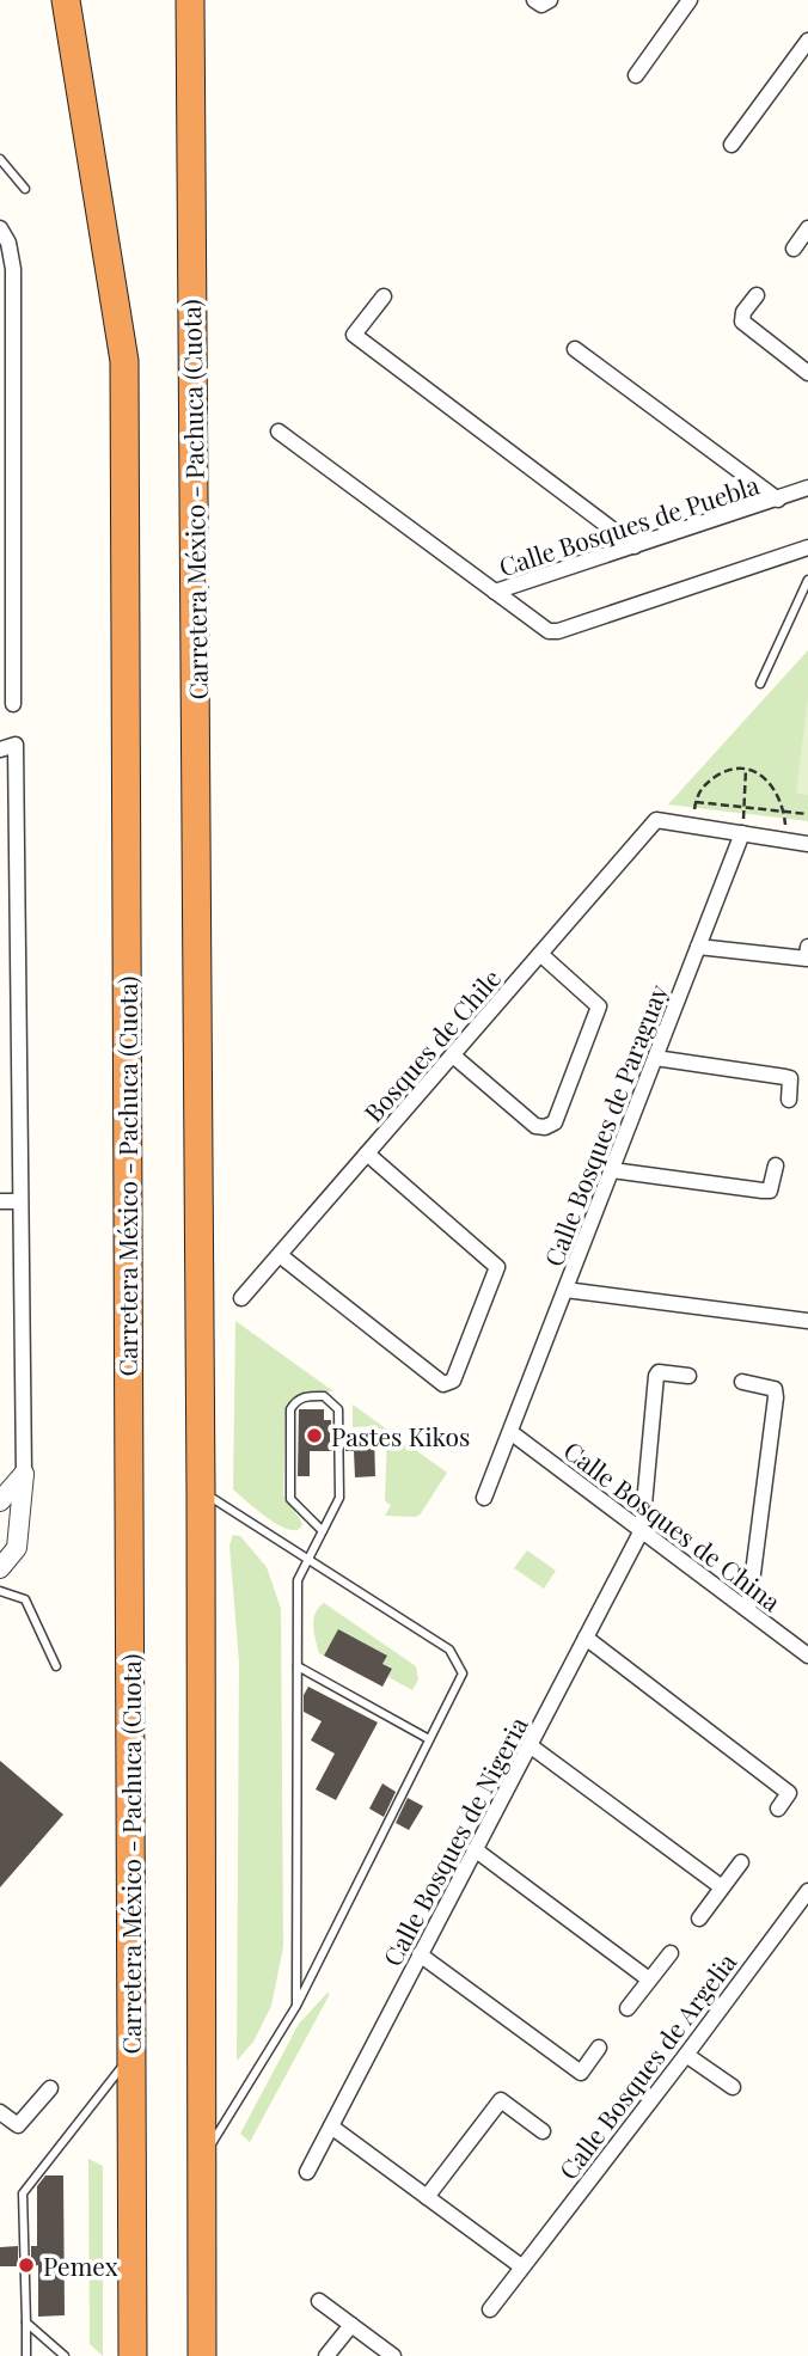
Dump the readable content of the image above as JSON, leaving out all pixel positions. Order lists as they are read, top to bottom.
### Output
{
  "streets": {
    "highway": ["Carretera México - Pachuca (Cuota)"],
    "street": [
      "Calle Bosques de Puebla",
      "Bosques de Chile",
      "Calle Bosques de Paraguay",
      "Calle Bosques de China",
      "Calle Bosques de Nigeria",
      "Calle Bosques de Argelia"
    ]
  },
  "crossings": [
    ["Calle Bosques de Paraguay", "Calle Bosques de China"],
    ["Calle Bosques de China", "Calle Bosques de Nigeria"]
  ],
  "places": ["Pastes Kikos", "Pemex"]
}
